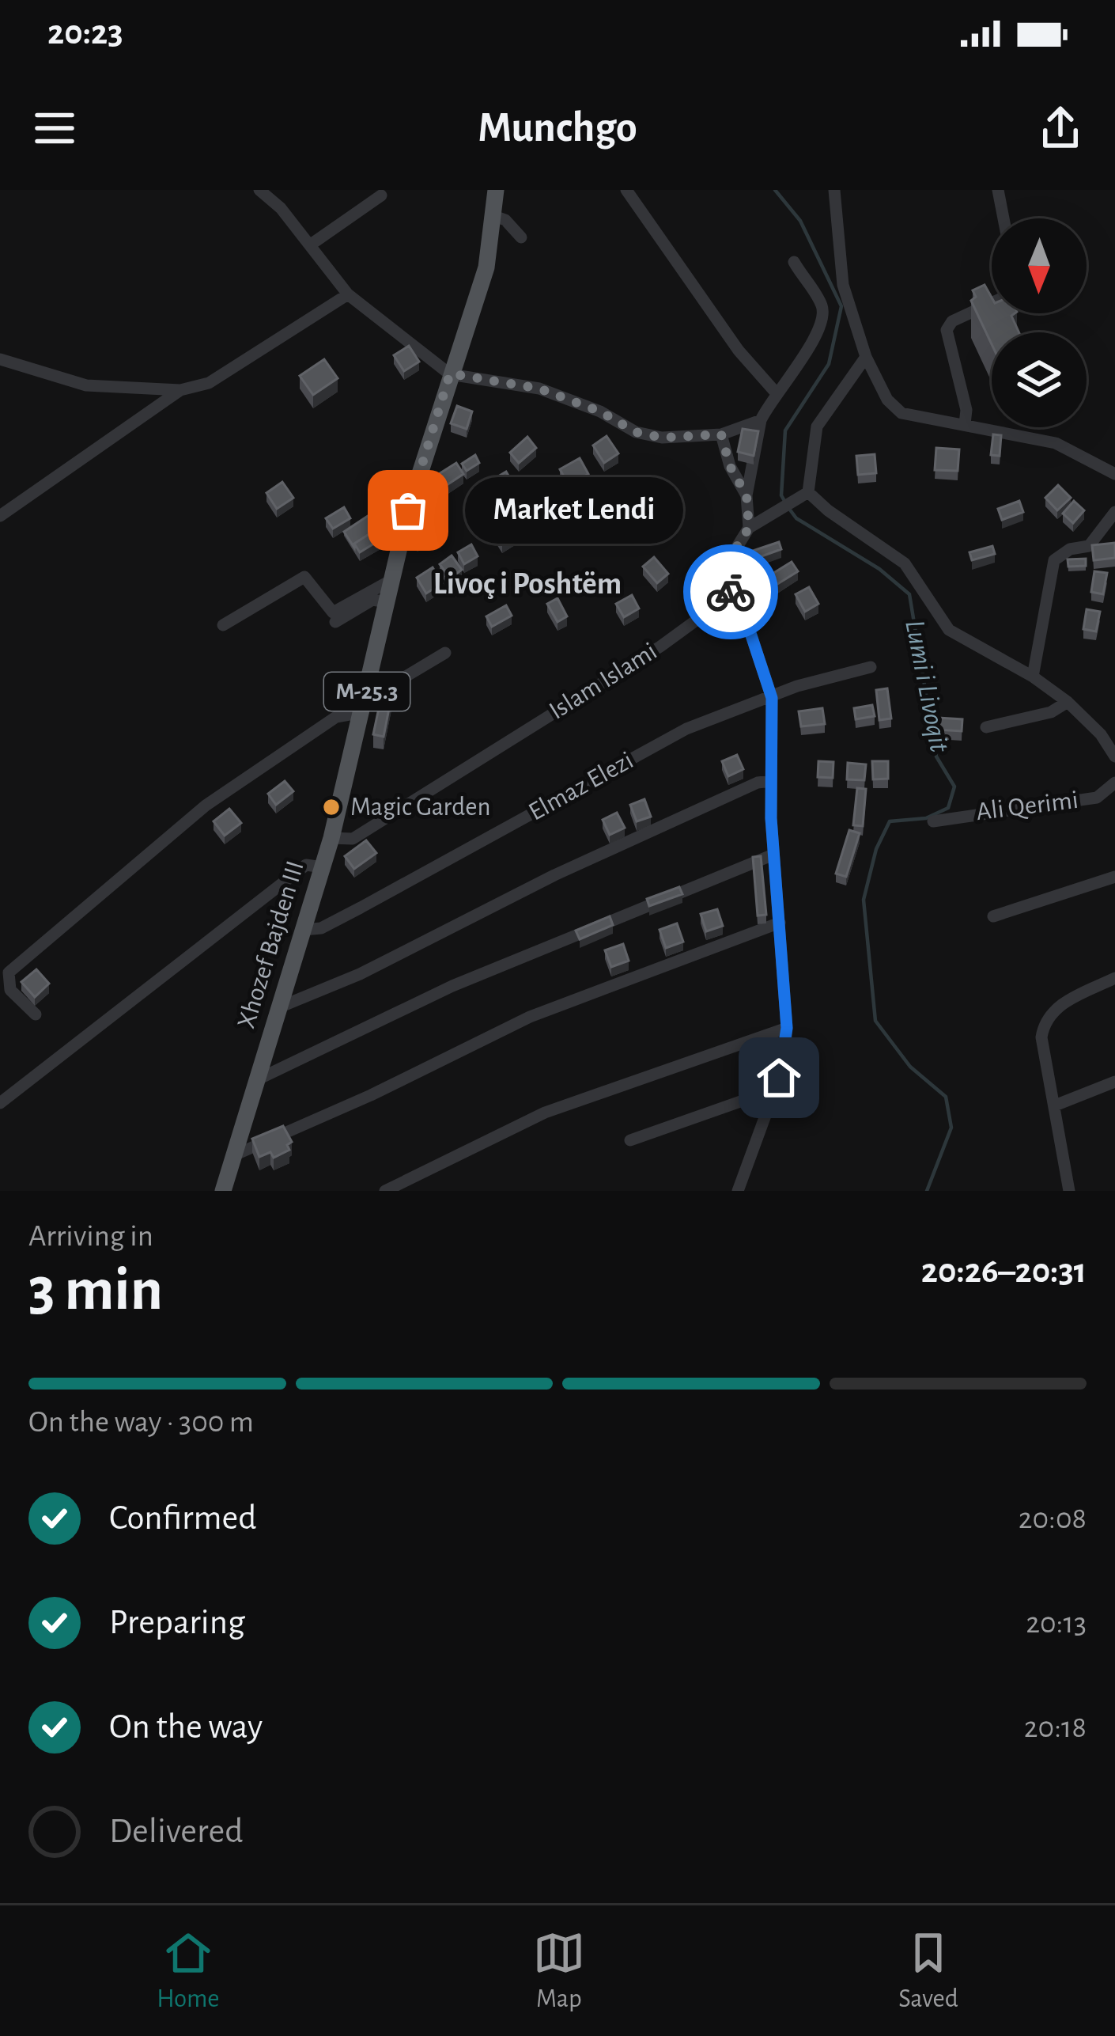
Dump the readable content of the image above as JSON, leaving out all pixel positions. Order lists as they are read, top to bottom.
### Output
{
  "streets": {
    "main road": ["M-25.3", "Xhozef Bajden III"],
    "street": ["Islam Islami", "Elmaz Elezi", "Ali Qerimi"]
  },
  "crossings": [
    ["Islam Islami", "Xhozef Bajden III"],
    ["Elmaz Elezi", "Xhozef Bajden III"]
  ],
  "districts": ["Livoç i Poshtëm"],
  "water": ["Lumi i Livoqit"],
  "places": ["Market Lendi", "Magic Garden"],
  "north": "bottom",
  "page": {
    "status": "20:23",
    "header": "Munchgo",
    "bubble": "Market Lendi",
    "heading": ["3 min", "Arriving in", "20:26–20:31"],
    "bar": "On the way · 300 m",
    "list": [
      ["Confirmed", "20:08"],
      ["Preparing", "20:13"],
      ["On the way", "20:18"],
      "Delivered"
    ],
    "tabs": ["Home", "Map", "Saved"]
  }
}
